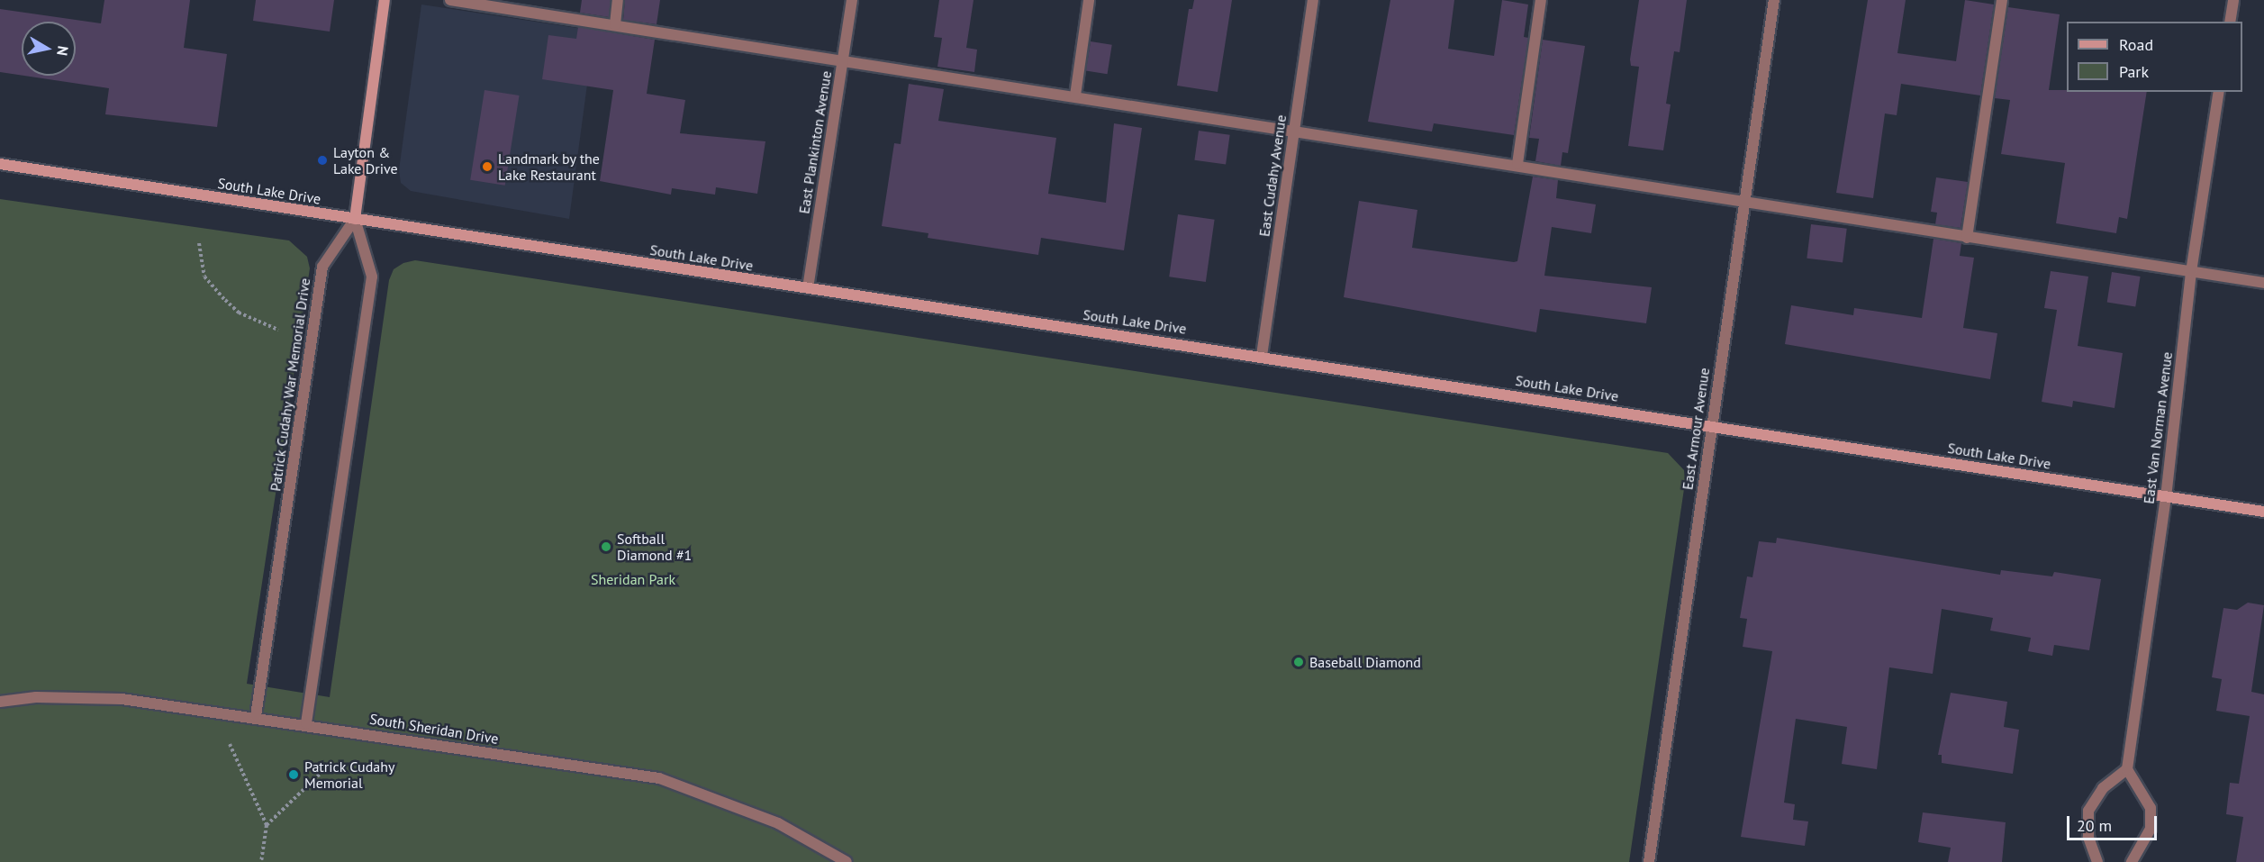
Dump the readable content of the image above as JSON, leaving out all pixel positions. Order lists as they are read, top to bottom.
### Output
{
  "streets": {
    "main road": ["South Lake Drive"],
    "street": [
      "East Plankinton Avenue",
      "East Cudahy Avenue",
      "Patrick Cudahy War Memorial Drive",
      "East Van Norman Avenue",
      "East Armour Avenue",
      "South Sheridan Drive"
    ]
  },
  "crossings": [
    ["East Plankinton Avenue", "South Lake Drive"],
    ["East Cudahy Avenue", "South Lake Drive"],
    ["South Lake Drive", "Patrick Cudahy War Memorial Drive"],
    ["South Lake Drive", "East Van Norman Avenue"],
    ["South Lake Drive", "East Armour Avenue"],
    ["Patrick Cudahy War Memorial Drive", "South Sheridan Drive"]
  ],
  "parks": ["Sheridan Park"],
  "places": [
    "Layton & Lake Drive",
    "Landmark by the Lake Restaurant",
    "Softball Diamond #1",
    "Baseball Diamond",
    "Patrick Cudahy Memorial"
  ],
  "legend": ["Road", "Park"],
  "scale_bar": "20 m",
  "north": "right"
}
